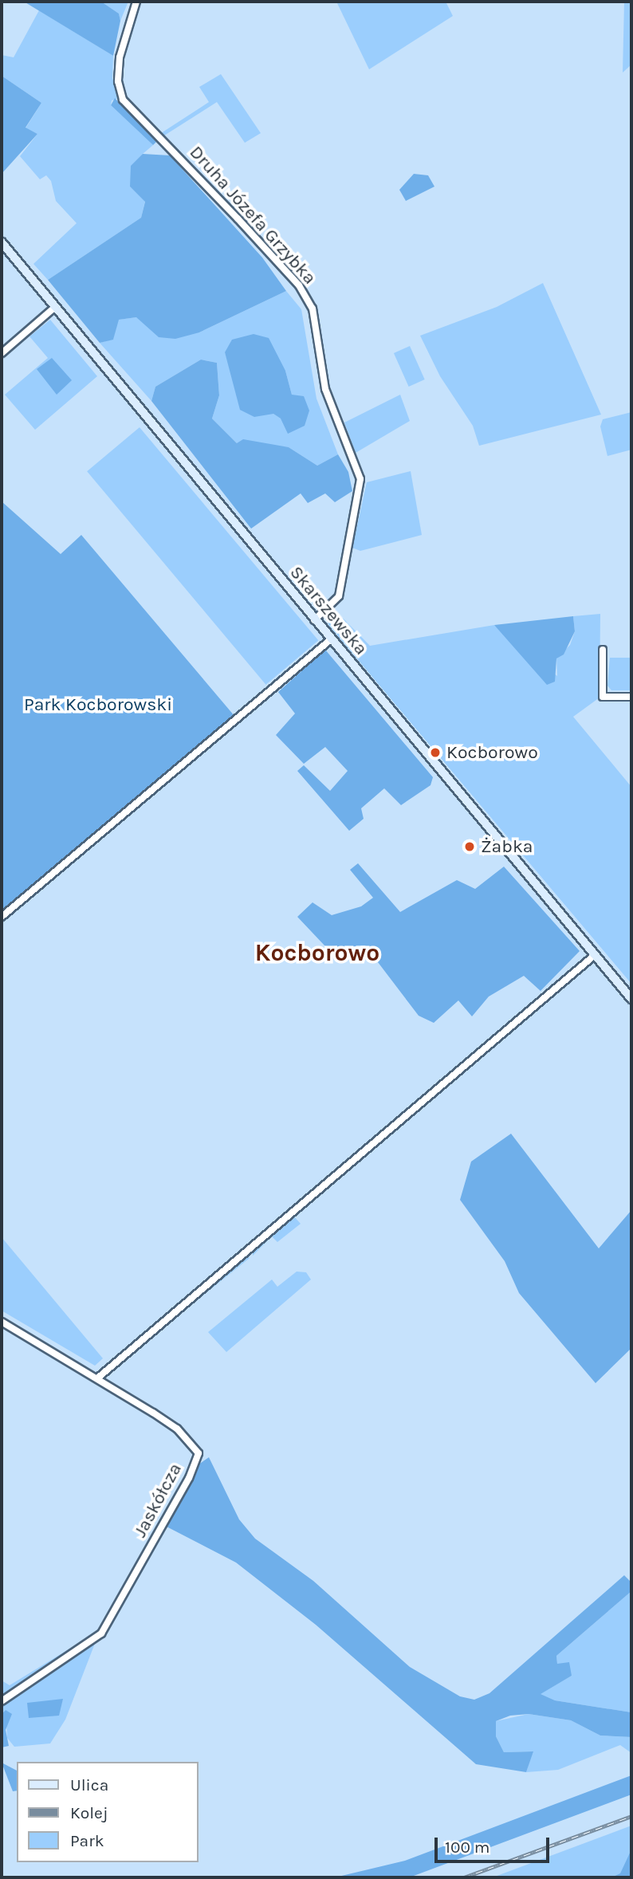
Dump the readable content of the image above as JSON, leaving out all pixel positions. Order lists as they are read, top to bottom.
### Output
{
  "streets": {
    "main road": ["Skarszewska"],
    "street": ["Druha Józefa Grzybka", "Jaskółcza"]
  },
  "crossings": [
    ["Druha Józefa Grzybka", "Skarszewska"]
  ],
  "districts": ["Kocborowo"],
  "parks": ["Park Kocborowski"],
  "places": ["Kocborowo", "Żabka"],
  "legend": ["Ulica", "Kolej", "Park"],
  "scale_bar": "100 m"
}
